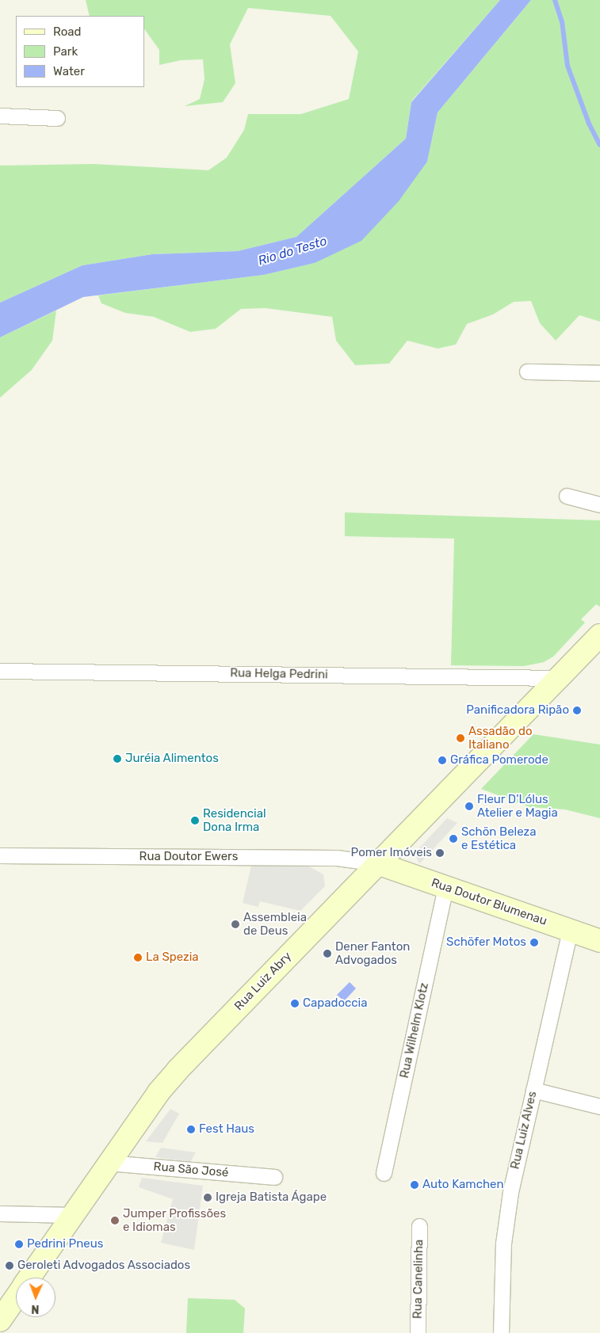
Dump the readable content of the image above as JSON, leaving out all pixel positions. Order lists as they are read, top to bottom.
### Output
{
  "streets": {
    "main road": ["Rua Doutor Blumenau", "Rua Luiz Abry"],
    "street": [
      "Rua Helga Pedrini",
      "Rua Doutor Ewers",
      "Rua Wilhelm Klotz",
      "Rua Luiz Alves",
      "Rua São José",
      "Rua Canelinha"
    ]
  },
  "crossings": [
    ["Rua Helga Pedrini", "Rua Luiz Abry"],
    ["Rua Doutor Ewers", "Rua Doutor Blumenau"],
    ["Rua Doutor Ewers", "Rua Luiz Abry"],
    ["Rua Doutor Blumenau", "Rua Luiz Abry"],
    ["Rua Doutor Blumenau", "Rua Wilhelm Klotz"],
    ["Rua Doutor Blumenau", "Rua Luiz Alves"],
    ["Rua Luiz Abry", "Rua São José"]
  ],
  "water": ["Rio do Testo"],
  "places": [
    "Panificadora Ripão",
    "Assadão do Italiano",
    "Juréia Alimentos",
    "Gráfica Pomerode",
    "Fleur D'Lólus Atelier e Magia",
    "Residencial Dona Irma",
    "Schön Beleza e Estética",
    "Pomer Imóveis",
    "Assembleia de Deus",
    "Schöfer Motos",
    "Dener Fanton Advogados",
    "La Spezia",
    "Capadoccia",
    "Fest Haus",
    "Auto Kamchen",
    "Igreja Batista Ágape",
    "Jumper Profissões e Idiomas",
    "Pedrini Pneus",
    "Geroleti Advogados Associados"
  ],
  "legend": ["Road", "Park", "Water"],
  "north": "bottom"
}
